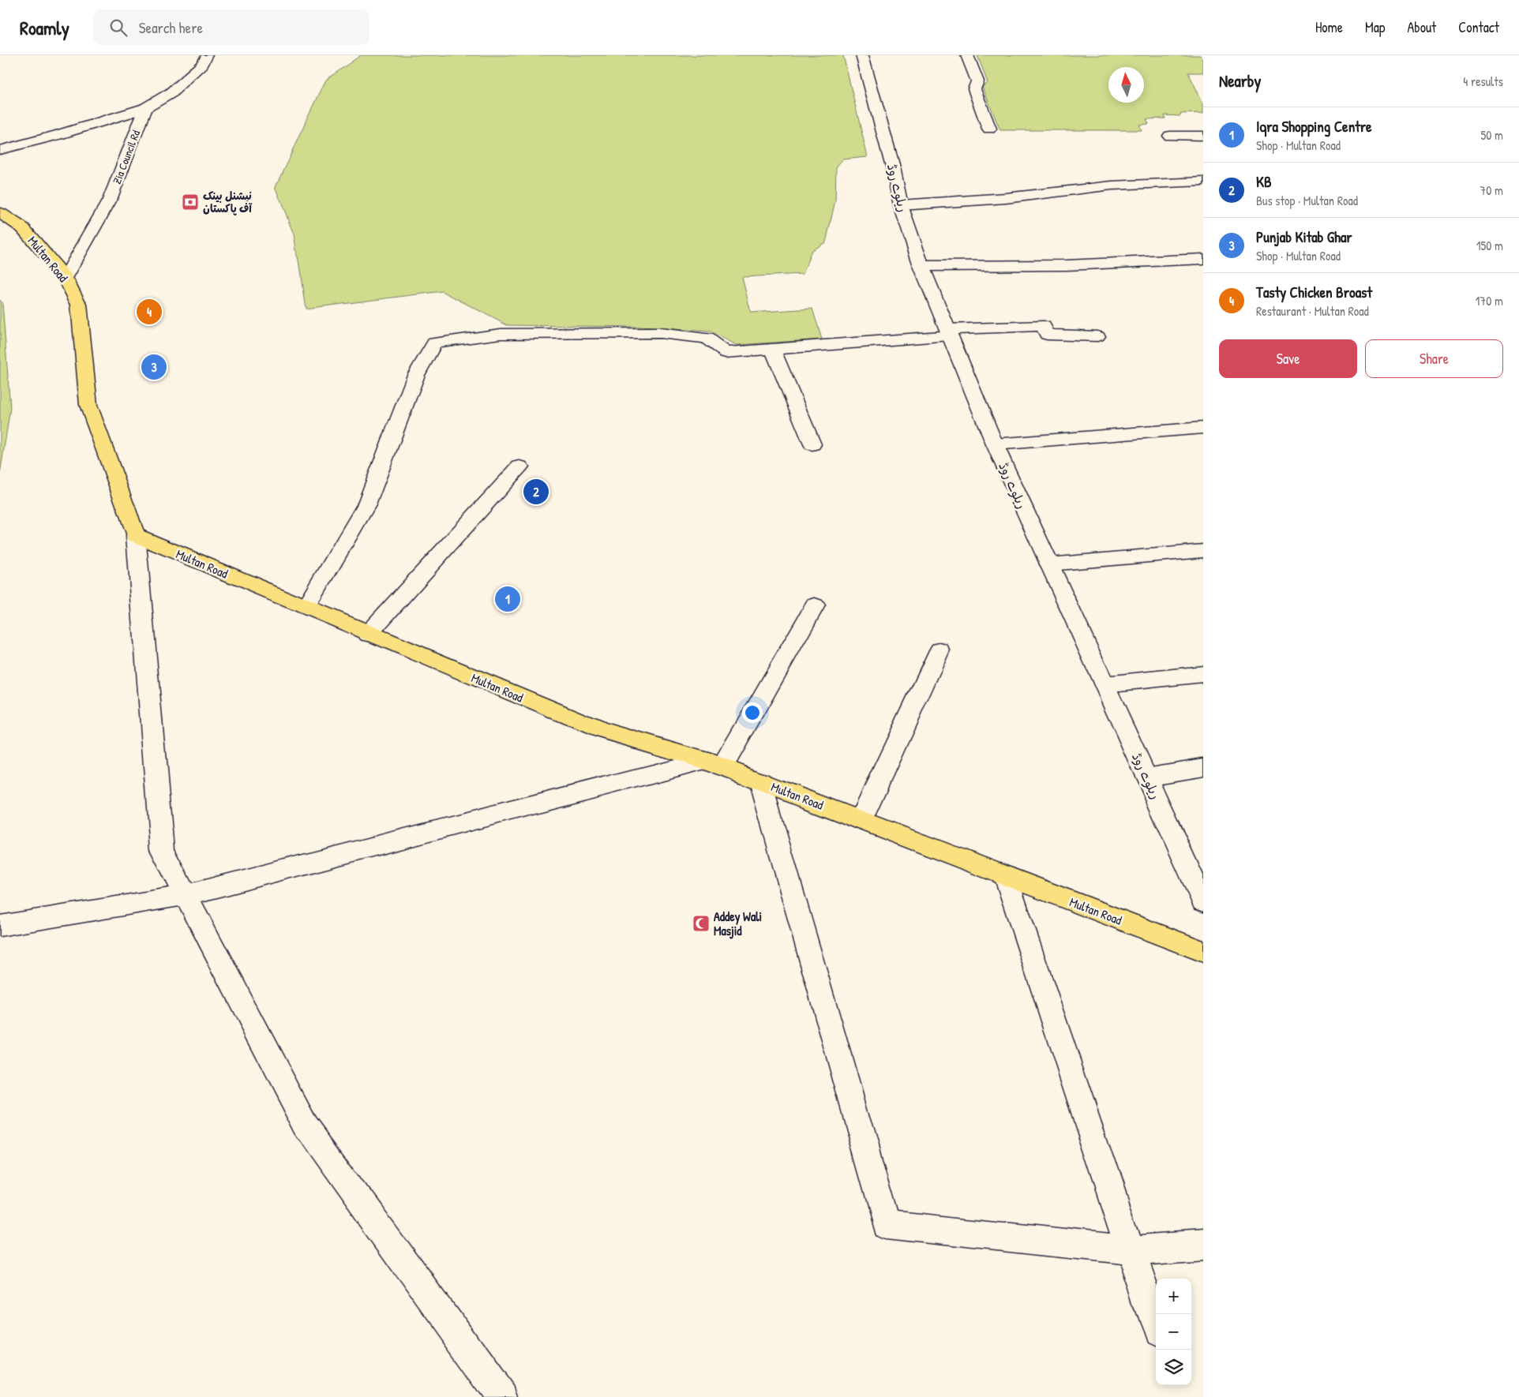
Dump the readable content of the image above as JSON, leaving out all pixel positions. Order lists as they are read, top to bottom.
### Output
{
  "streets": {
    "main road": ["Multan Road"],
    "street": ["Zia Council Rd", "ریلوے روڈ"]
  },
  "crossings": [
    ["Zia Council Rd", "Multan Road"]
  ],
  "places": {
    "bank": ["نیشنل بینک آف پاکستان"],
    "mosque": ["Addey Wali Masjid"]
  },
  "north": "top",
  "page": {
    "header": "Roamly",
    "search": "Search here",
    "nav": [
      "Home",
      "Map",
      "About",
      "Contact"
    ],
    "heading": ["Nearby", "4 results"],
    "list": [
      {
        "mark": "1",
        "name": "Iqra Shopping Centre",
        "note": "Shop · Multan Road",
        "value": "50 m"
      },
      {
        "mark": "2",
        "name": "KB",
        "note": "Bus stop · Multan Road",
        "value": "70 m"
      },
      {
        "mark": "3",
        "name": "Punjab Kitab Ghar",
        "note": "Shop · Multan Road",
        "value": "150 m"
      },
      {
        "mark": "4",
        "name": "Tasty Chicken Broast",
        "note": "Restaurant · Multan Road",
        "value": "170 m"
      }
    ],
    "pins": [
      "4",
      "3",
      "2",
      "1"
    ],
    "buttons": ["Save", "Share"],
    "map_buttons": ["+", "−"]
  }
}
